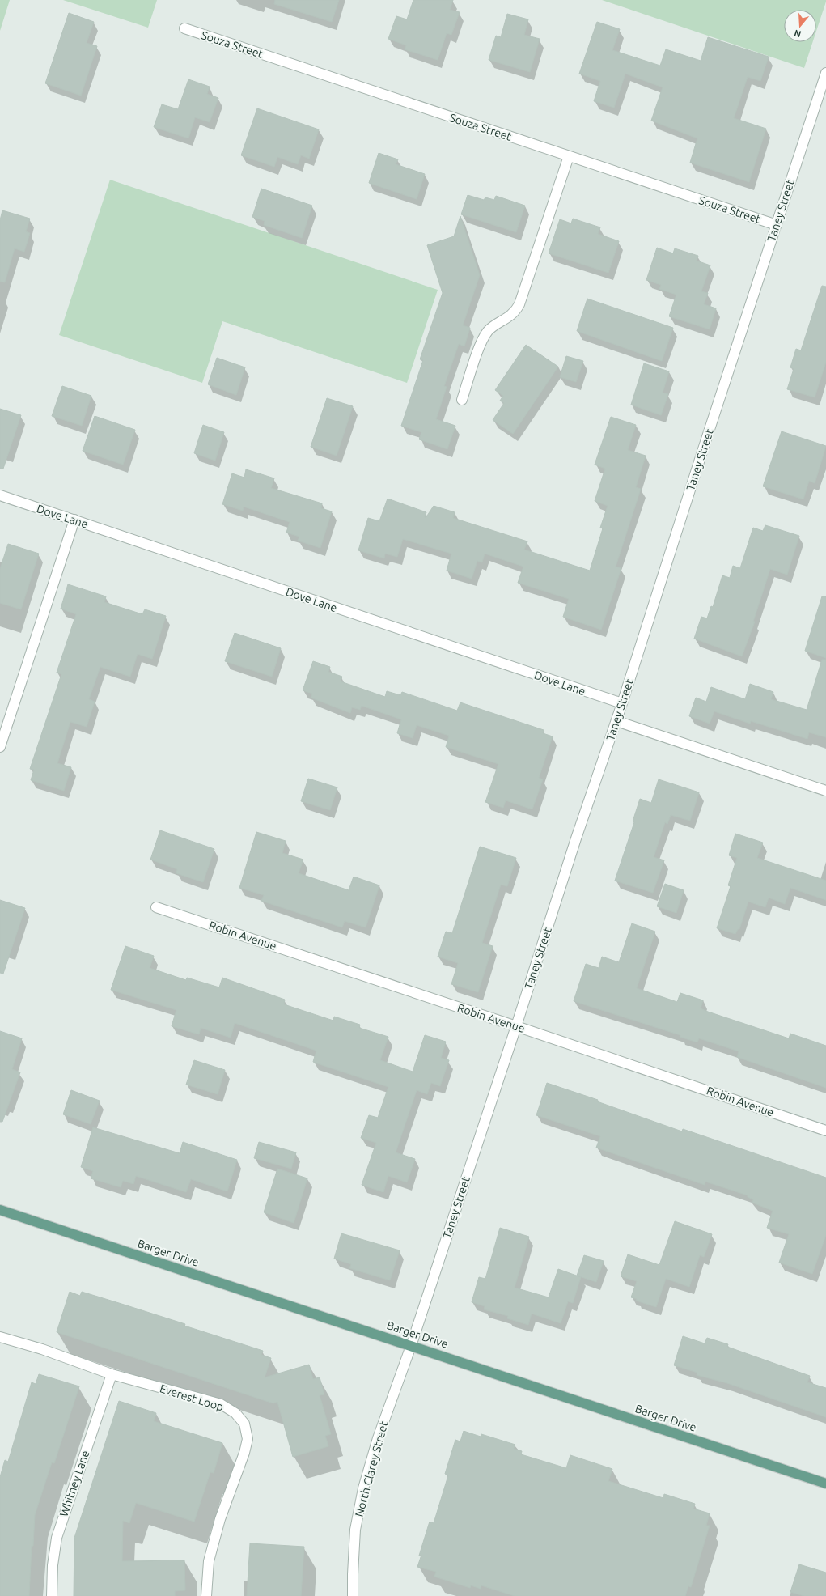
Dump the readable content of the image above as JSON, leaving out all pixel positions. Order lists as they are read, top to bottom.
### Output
{
  "streets": {
    "main road": ["Barger Drive"],
    "street": [
      "Souza Street",
      "Taney Street",
      "Dove Lane",
      "Robin Avenue",
      "Everest Loop",
      "North Clarey Street",
      "Whitney Lane"
    ]
  },
  "crossings": [
    ["Souza Street", "Taney Street"],
    ["Taney Street", "Dove Lane"],
    ["Taney Street", "Robin Avenue"],
    ["Taney Street", "Barger Drive"],
    ["Taney Street", "North Clarey Street"],
    ["Barger Drive", "North Clarey Street"],
    ["Everest Loop", "Whitney Lane"]
  ],
  "north": "bottom"
}
